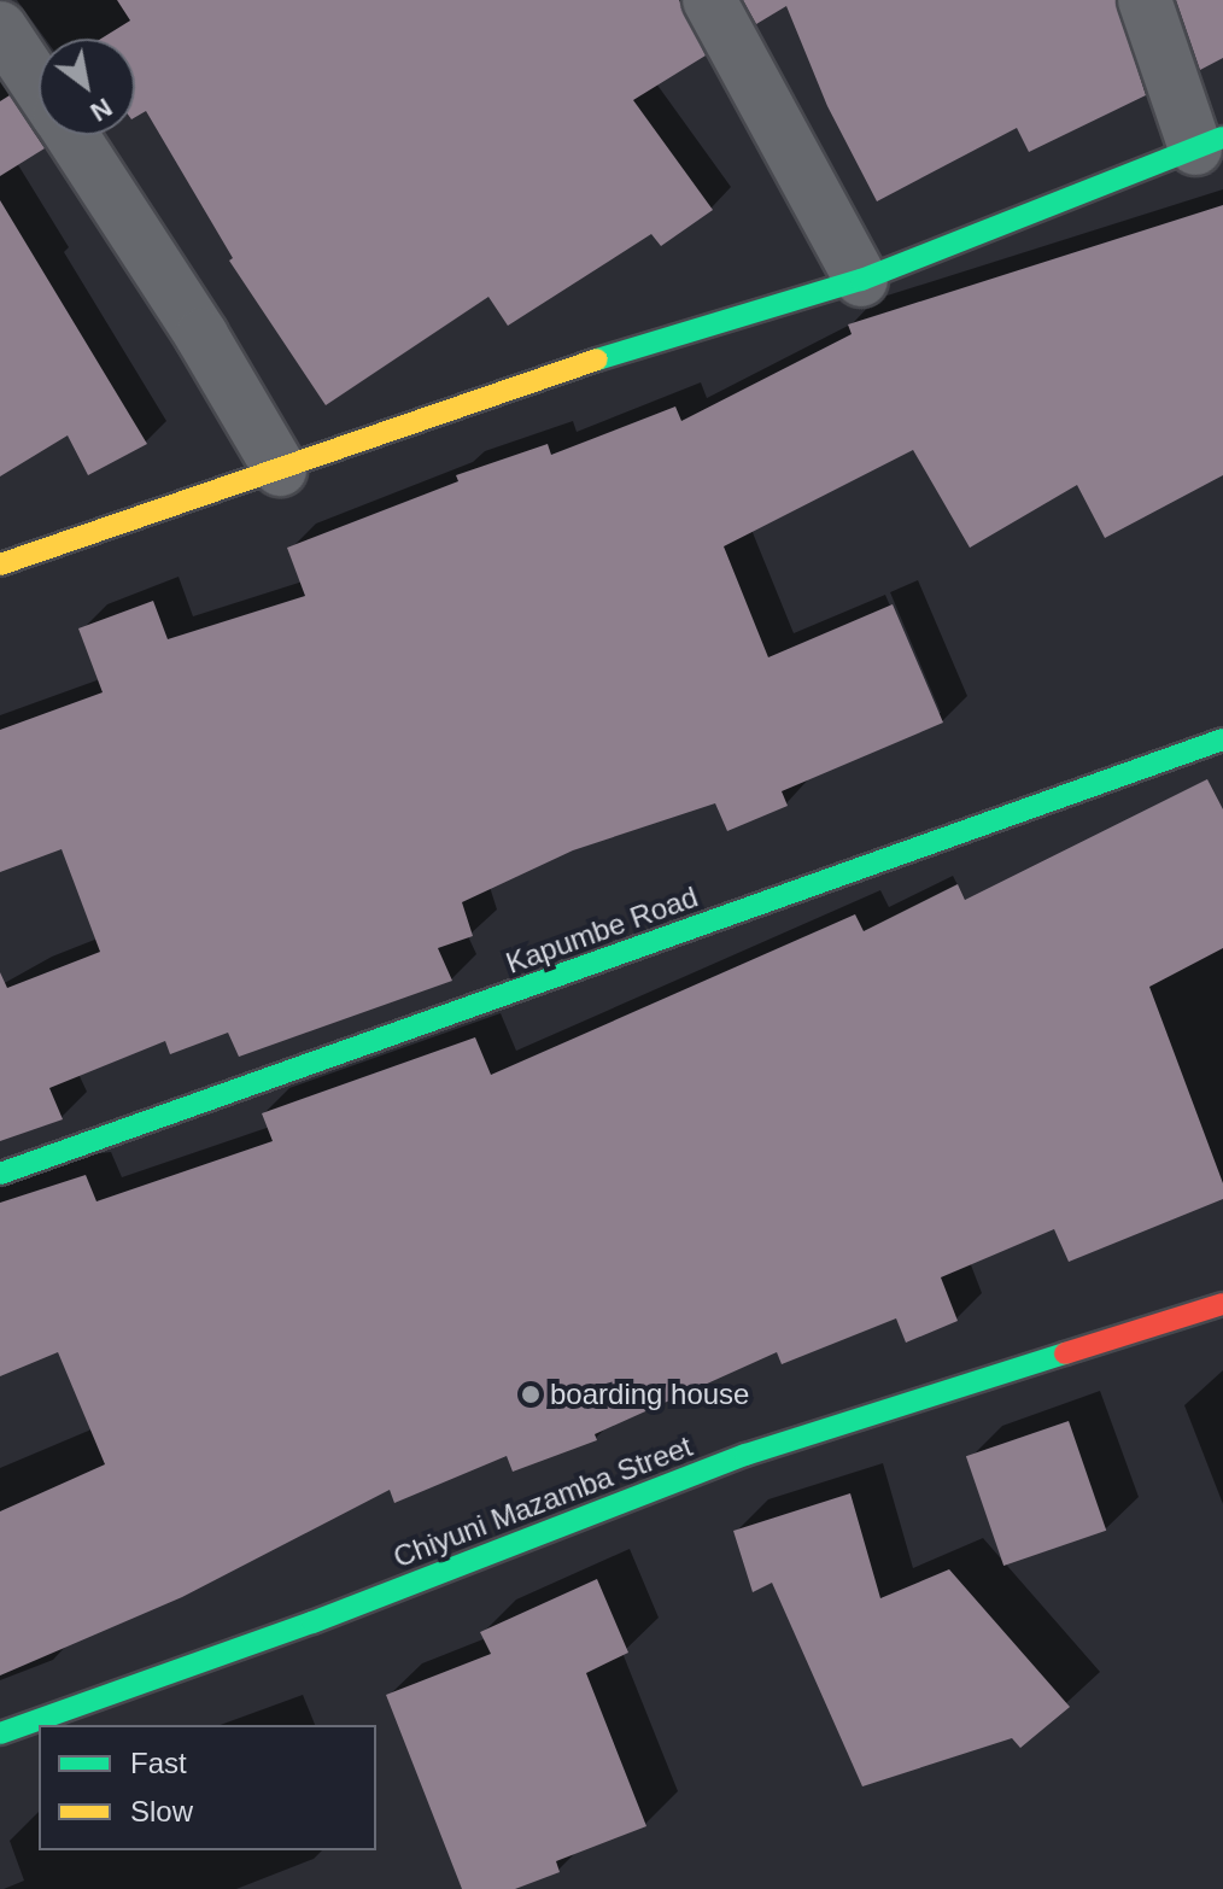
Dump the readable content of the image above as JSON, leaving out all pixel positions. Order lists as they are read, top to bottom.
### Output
{
  "streets": {
    "street": ["Kapumbe Road", "Chiyuni Mazamba Street"]
  },
  "places": ["boarding house"],
  "legend": ["Fast", "Slow"],
  "north": "bottom right"
}
